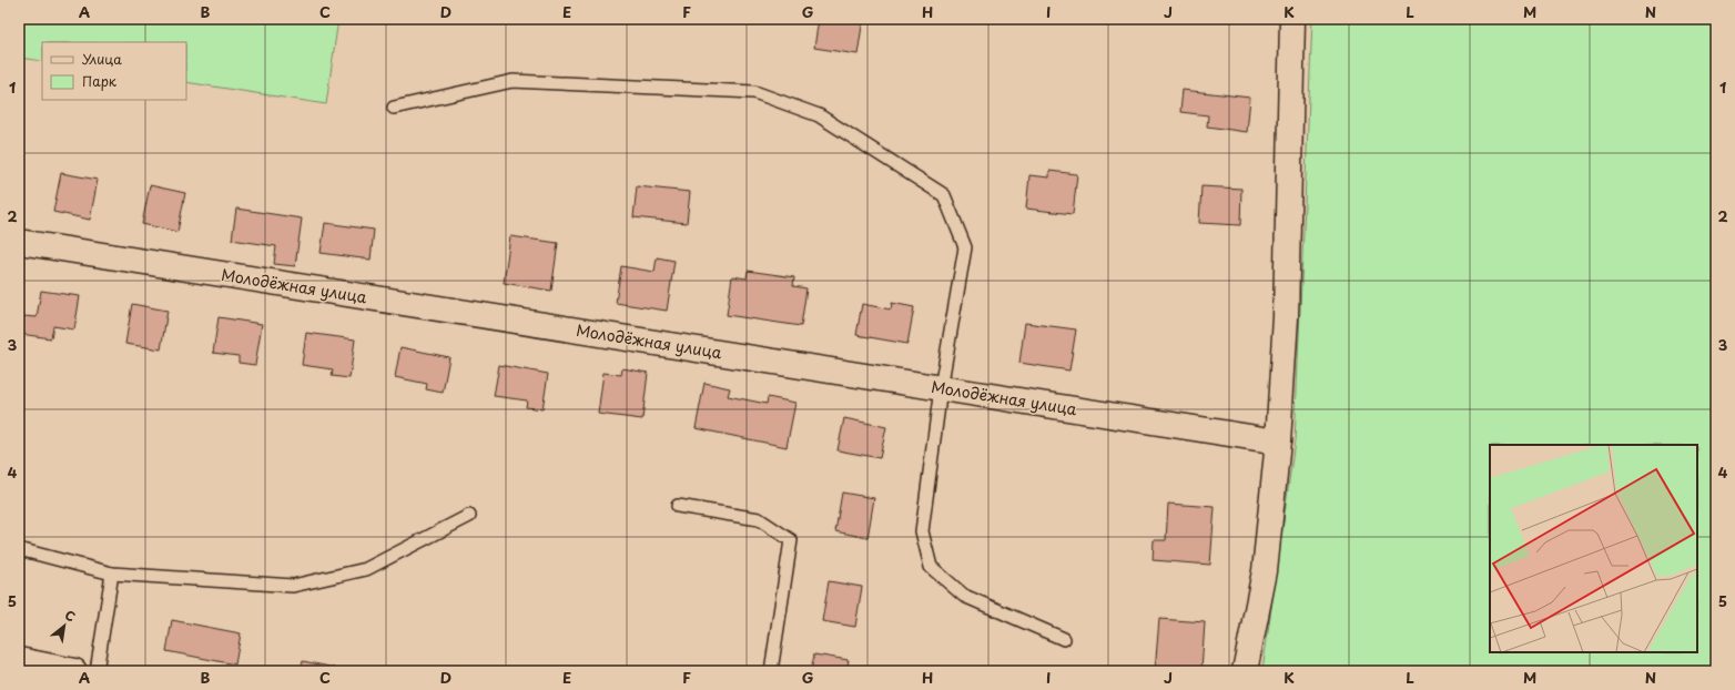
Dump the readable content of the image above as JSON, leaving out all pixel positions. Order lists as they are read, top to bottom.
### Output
{
  "streets": {
    "street": ["Молодёжная улица"]
  },
  "legend": ["Улица", "Парк"],
  "north": "top right",
  "grid": {
    "columns": [
      "A",
      "B",
      "C",
      "D",
      "E",
      "F",
      "G",
      "H",
      "I",
      "J",
      "K",
      "L",
      "M",
      "N"
    ],
    "rows": [
      "1",
      "2",
      "3",
      "4",
      "5"
    ]
  }
}
